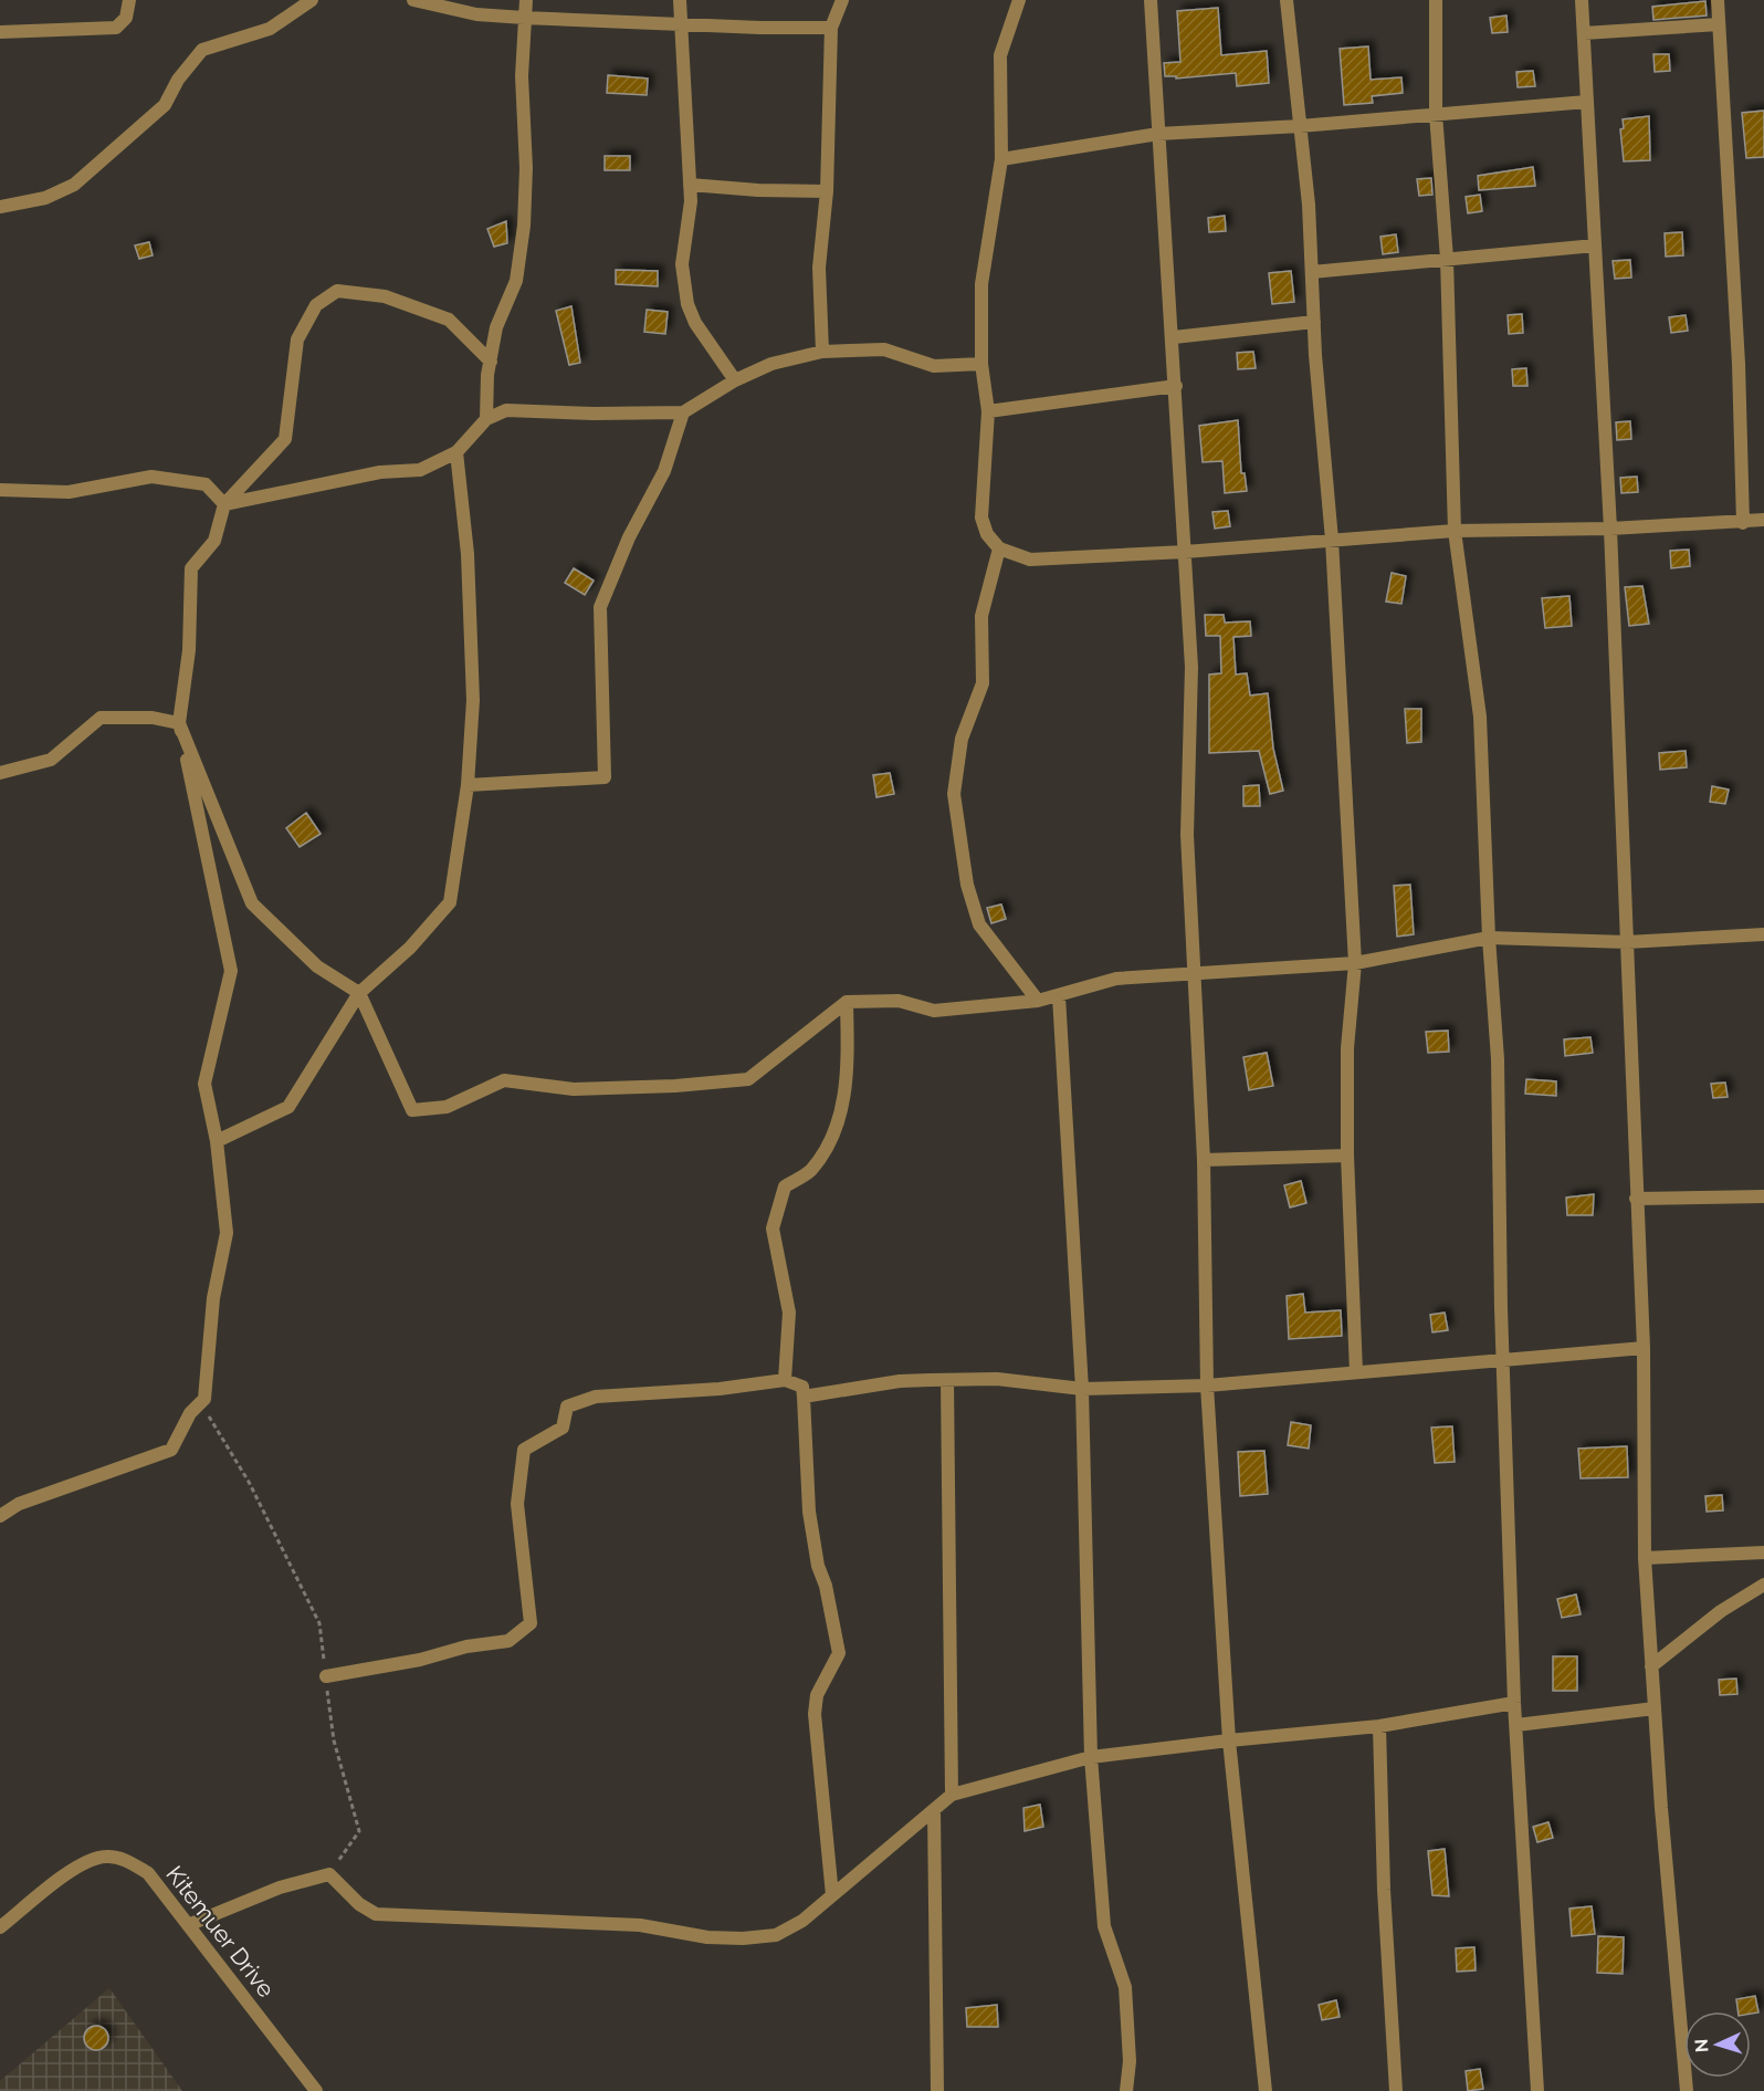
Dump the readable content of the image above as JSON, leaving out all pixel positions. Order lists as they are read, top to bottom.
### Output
{
  "streets": {
    "street": ["Kitemuer Drive"]
  },
  "north": "left"
}
